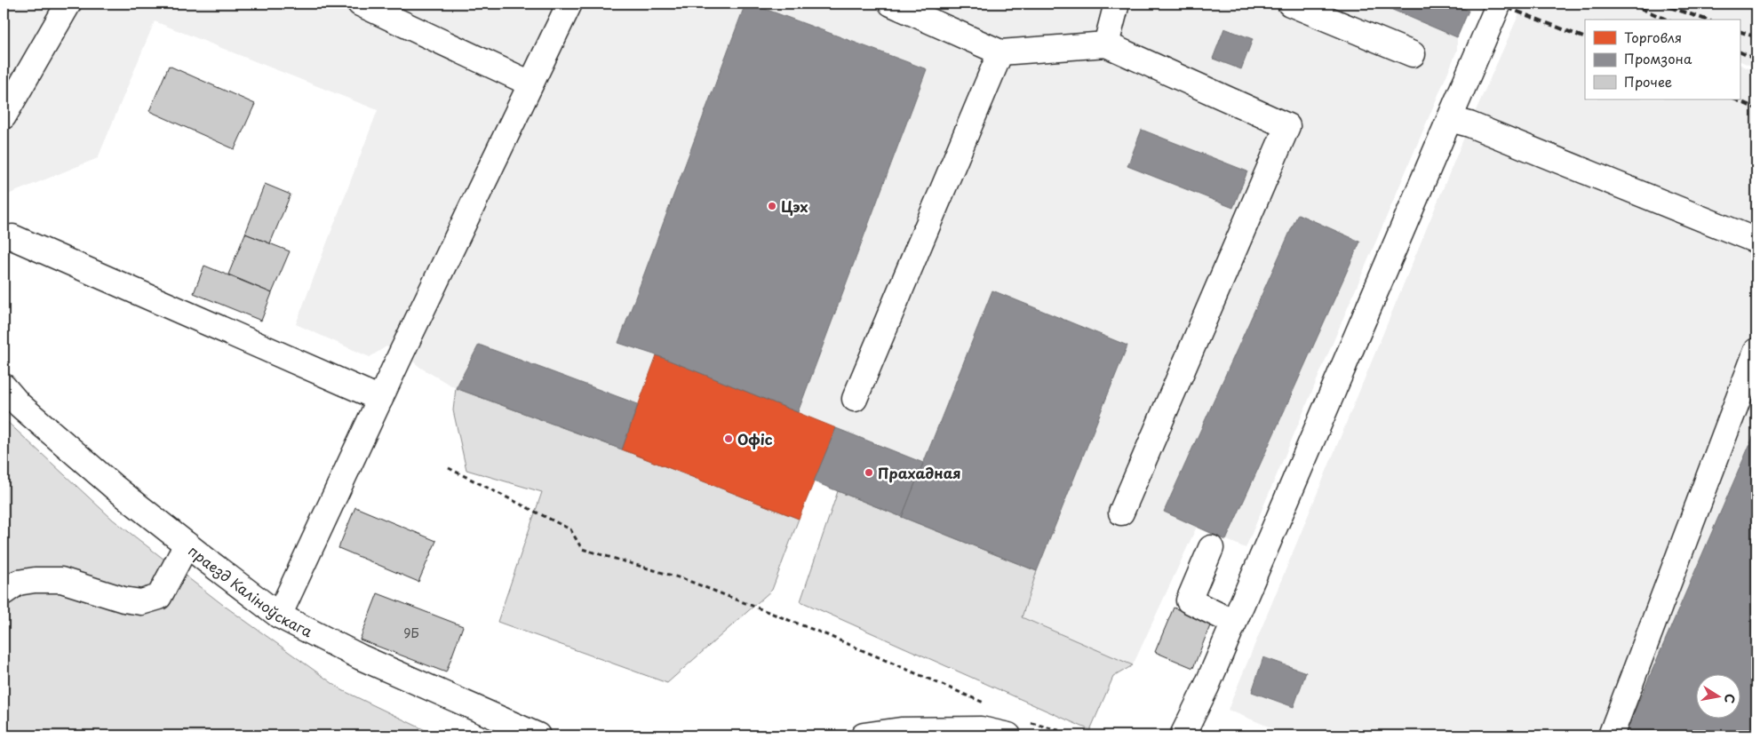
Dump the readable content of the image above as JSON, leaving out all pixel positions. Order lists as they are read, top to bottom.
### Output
{
  "streets": {
    "street": ["праезд Каліноўскага"]
  },
  "places": ["Цэх", "Офіс", "Прахадная"],
  "house_numbers": ["9Б"],
  "legend": ["Торговля", "Промзона", "Прочее"],
  "north": "right"
}
